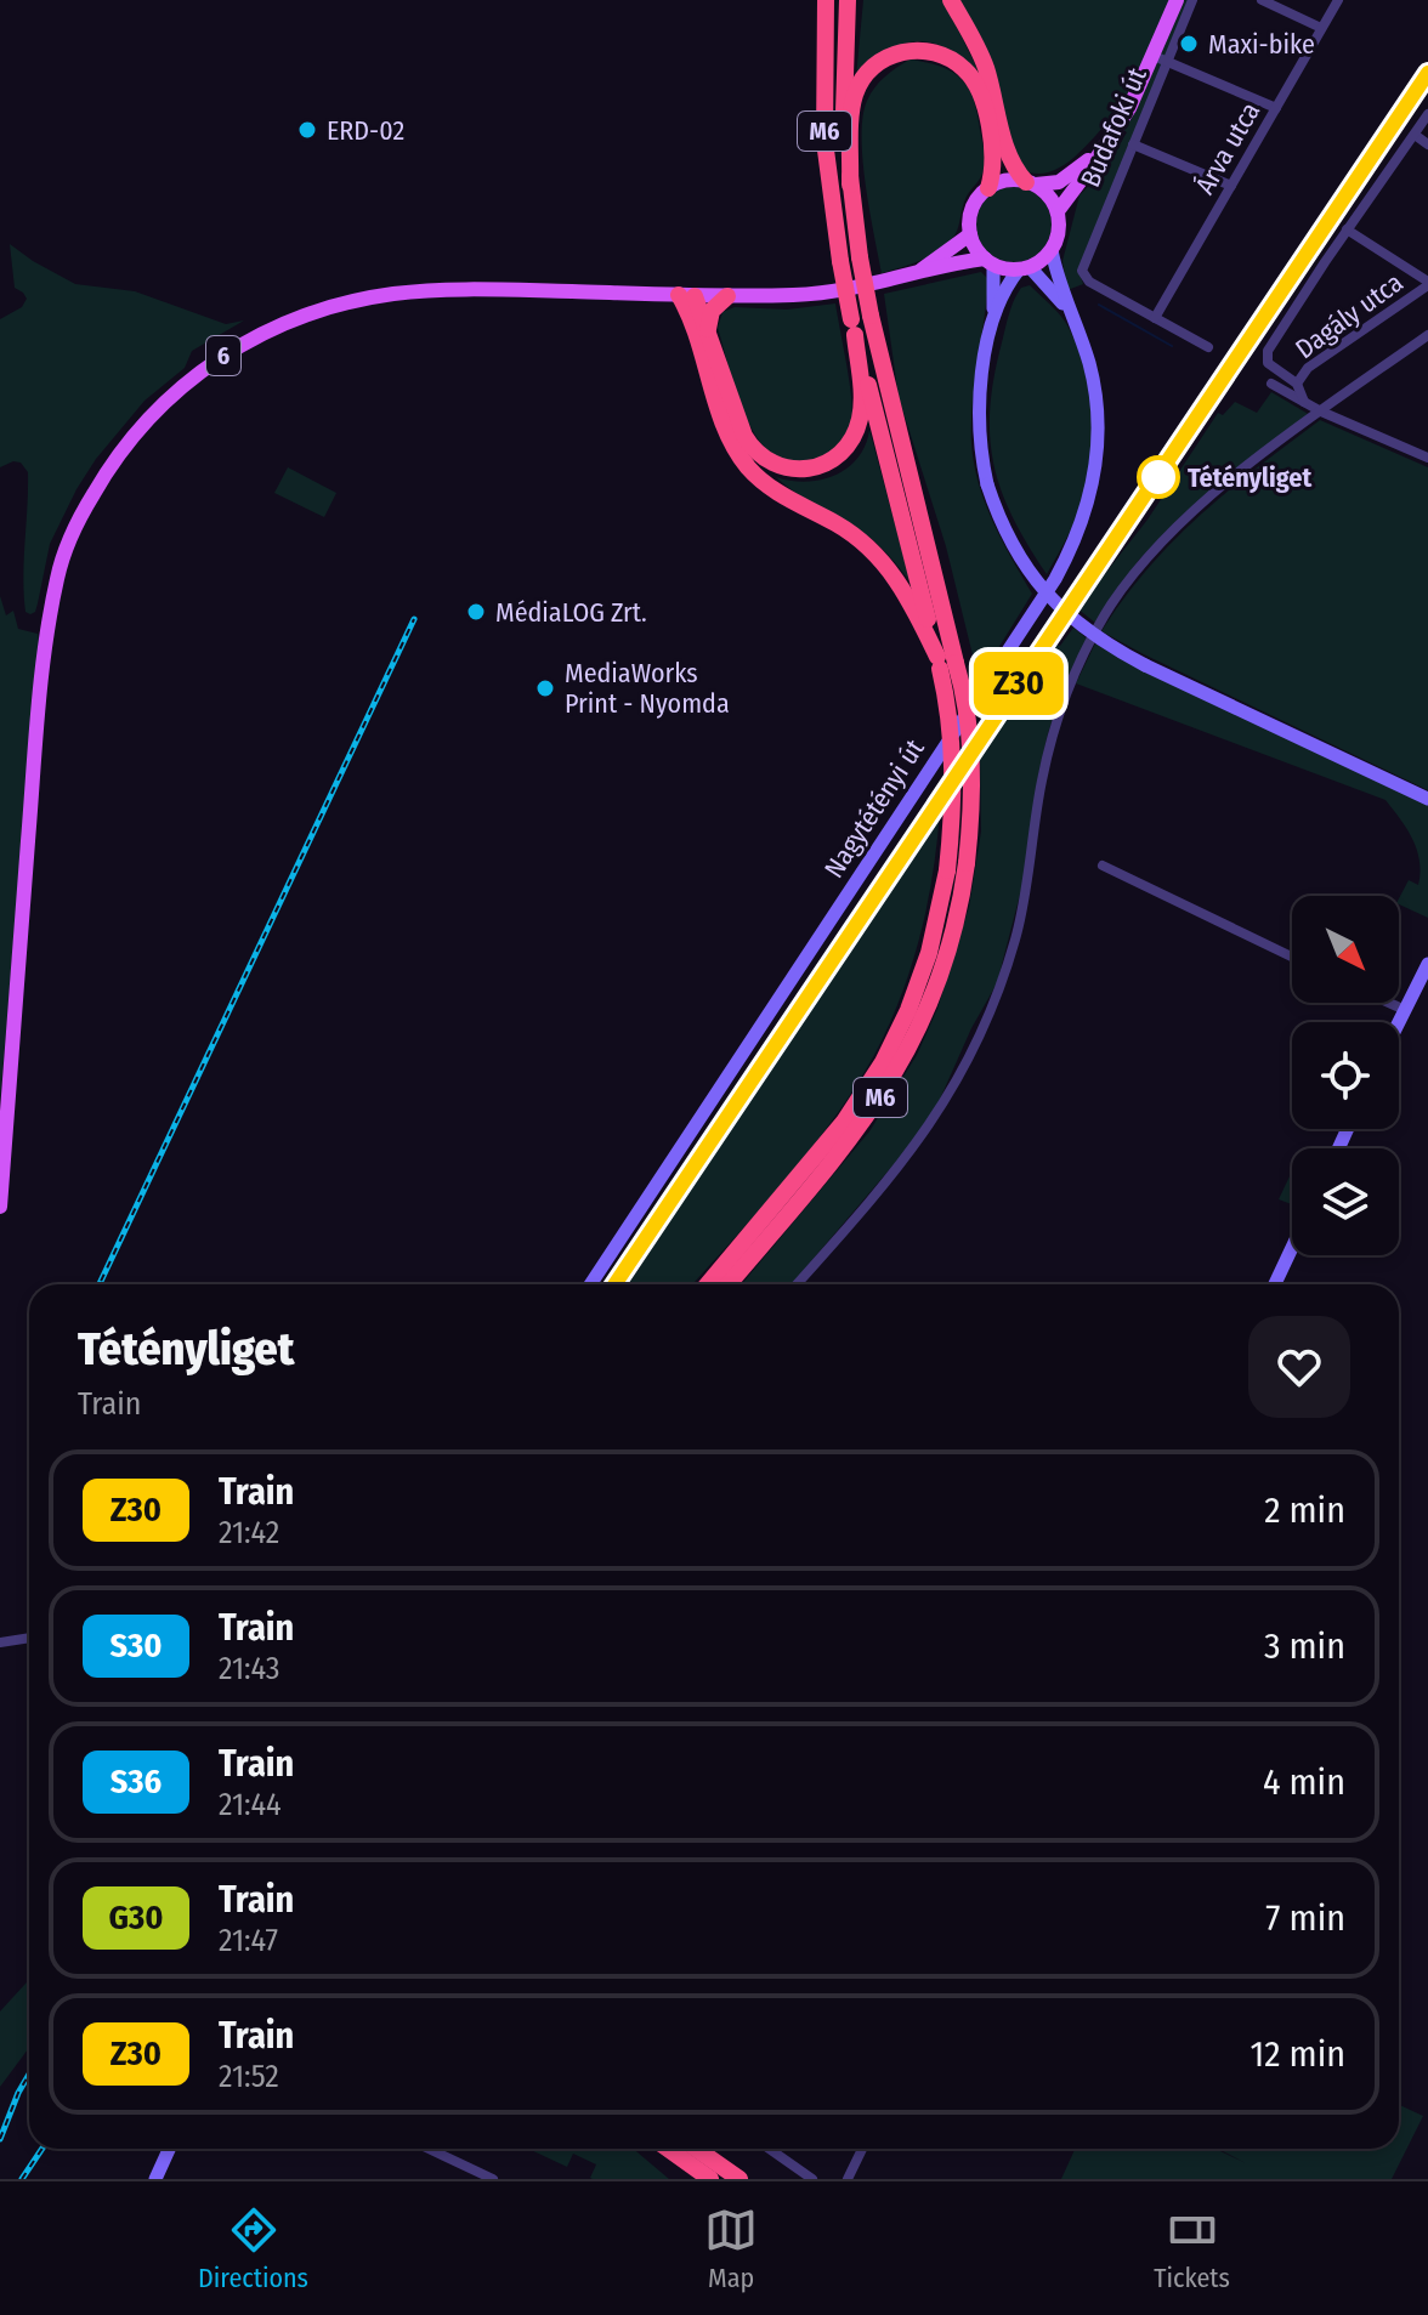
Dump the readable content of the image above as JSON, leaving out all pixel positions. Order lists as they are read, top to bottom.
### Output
{
  "streets": {
    "highway": ["M6"],
    "main road": ["Budafoki út", "6", "Nagytétényi út"],
    "street": ["Árva utca", "Dagály utca"]
  },
  "crossings": [
    ["Budafoki út", "Árva utca"],
    ["Budafoki út", "6"],
    ["Budafoki út", "Nagytétényi út"],
    ["6", "Nagytétényi út"]
  ],
  "places": [
    "Maxi-bike",
    "ERD-02",
    "Tétényliget",
    "MédiaLOG Zrt.",
    "MediaWorks Print - Nyomda"
  ],
  "north": "bottom right",
  "page": {
    "on_map": "Z30",
    "heading": ["Tétényliget", "Train"],
    "list": [
      {
        "mark": "Z30",
        "name": "Train",
        "note": "21:42",
        "value": "2 min"
      },
      {
        "mark": "S30",
        "name": "Train",
        "note": "21:43",
        "value": "3 min"
      },
      {
        "mark": "S36",
        "name": "Train",
        "note": "21:44",
        "value": "4 min"
      },
      {
        "mark": "G30",
        "name": "Train",
        "note": "21:47",
        "value": "7 min"
      },
      {
        "mark": "Z30",
        "name": "Train",
        "note": "21:52",
        "value": "12 min"
      }
    ],
    "tabs": ["Directions", "Map", "Tickets"]
  }
}
